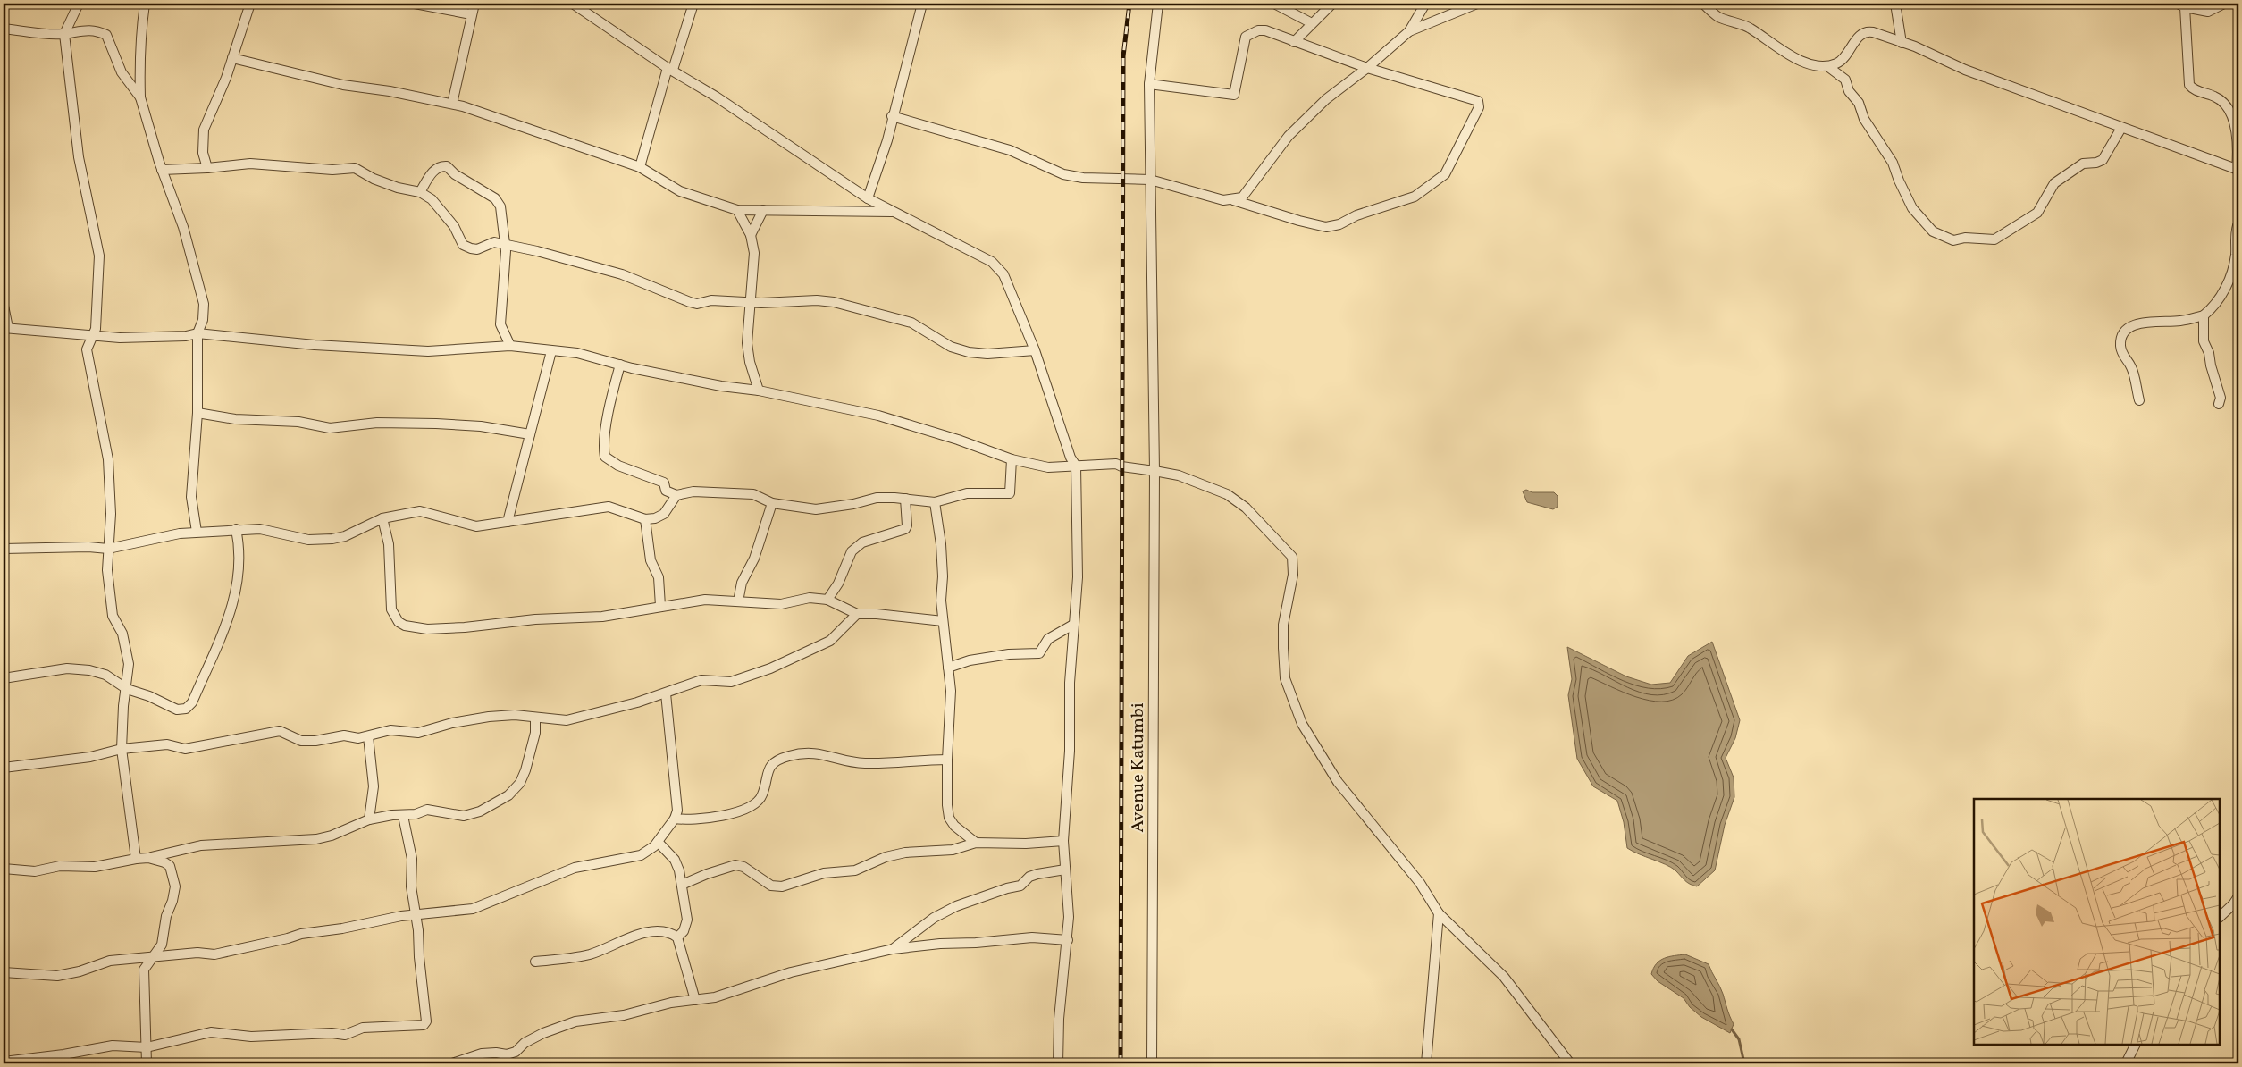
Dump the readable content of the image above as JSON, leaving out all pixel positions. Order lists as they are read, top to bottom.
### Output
{
  "streets": {
    "street": ["Avenue Katumbi"]
  }
}
